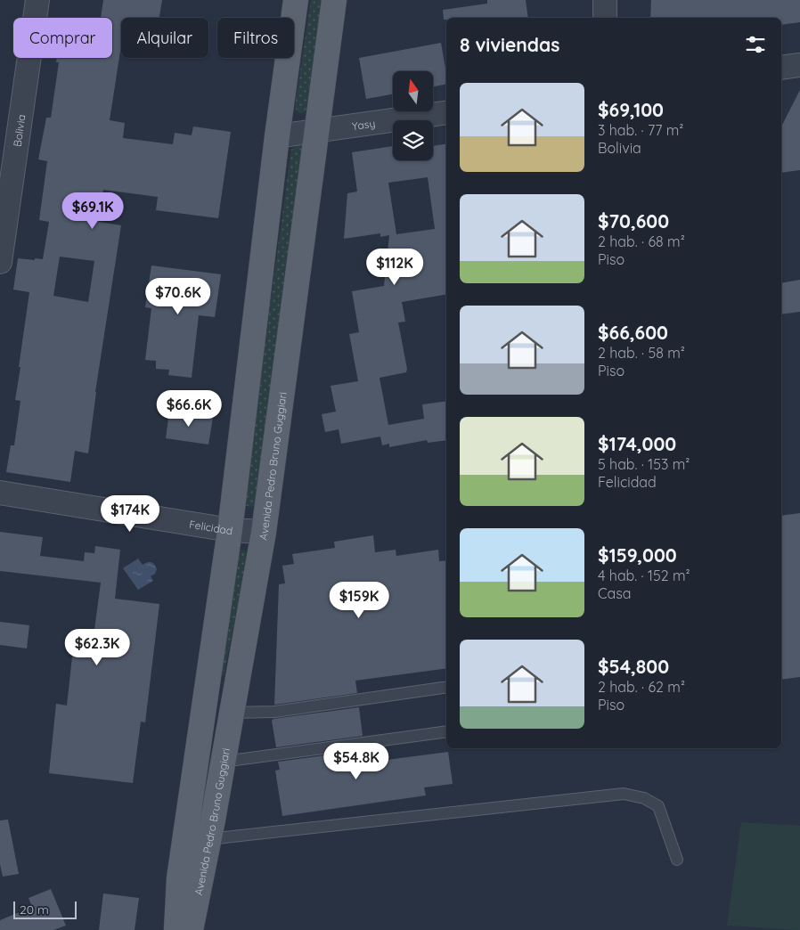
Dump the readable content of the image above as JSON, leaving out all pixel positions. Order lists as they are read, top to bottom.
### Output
{
  "streets": {
    "main road": ["Avenida Pedro Bruno Guggiari"],
    "street": ["Yasy", "Bolivia", "Felicidad"]
  },
  "crossings": [
    ["Yasy", "Avenida Pedro Bruno Guggiari"],
    ["Avenida Pedro Bruno Guggiari", "Felicidad"]
  ],
  "scale_bar": "20 m",
  "north": "top",
  "page": {
    "chip": ["Comprar", "Alquilar", "Filtros"],
    "heading": "8 viviendas",
    "list": [
      {
        "name": "$69,100",
        "note": "3 hab. · 77 m² · Bolivia"
      },
      {
        "name": "$70,600",
        "note": "2 hab. · 68 m² · Piso"
      },
      {
        "name": "$66,600",
        "note": "2 hab. · 58 m² · Piso"
      },
      {
        "name": "$174,000",
        "note": "5 hab. · 153 m² · Felicidad"
      },
      {
        "name": "$159,000",
        "note": "4 hab. · 152 m² · Casa"
      },
      {
        "name": "$54,800",
        "note": "2 hab. · 62 m² · Piso"
      }
    ],
    "price": [
      "$69.1K",
      "$112K",
      "$70.6K",
      "$66.6K",
      "$174K",
      "$159K",
      "$62.3K",
      "$54.8K"
    ],
    "scale": "20 m"
  }
}
